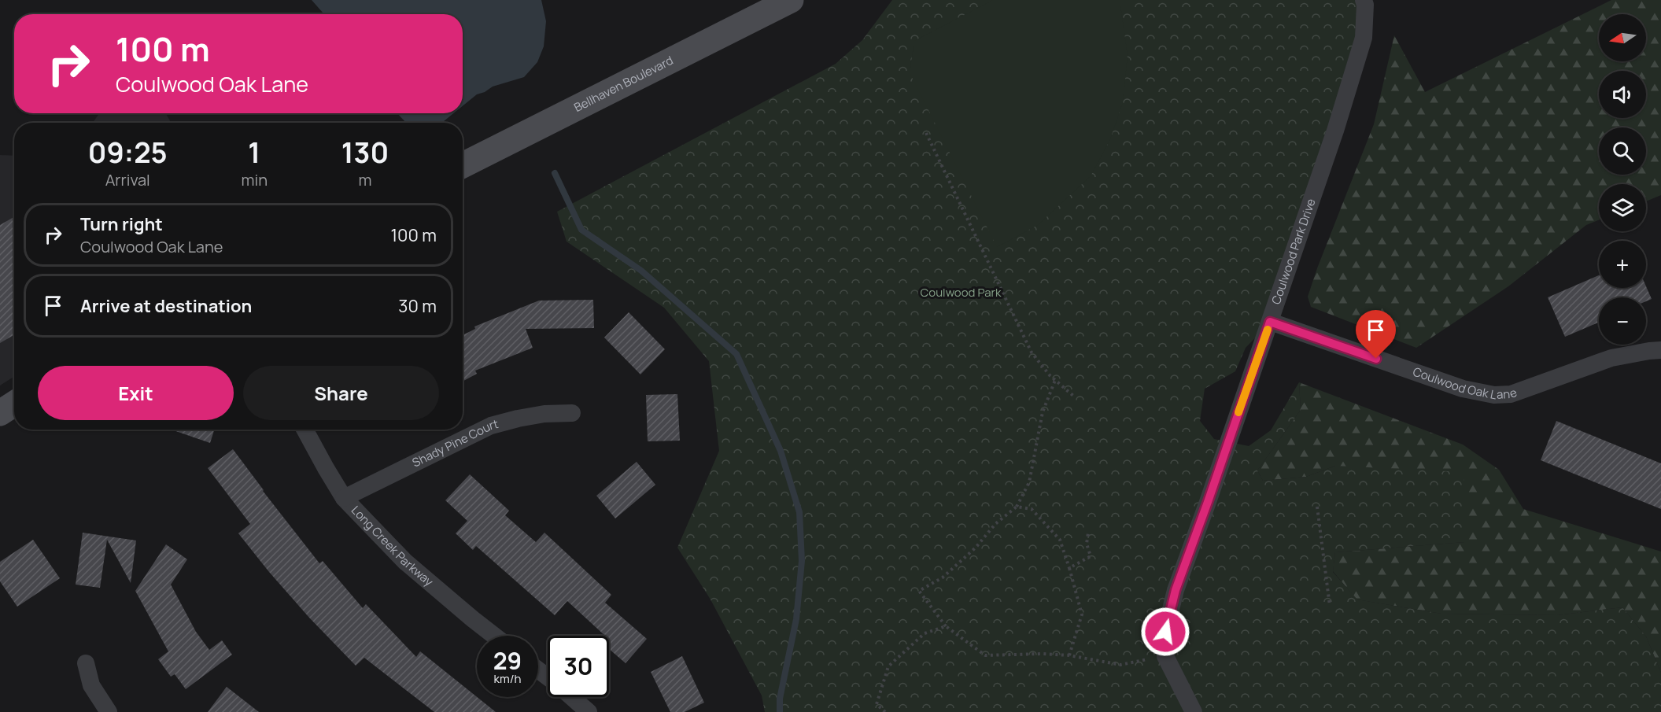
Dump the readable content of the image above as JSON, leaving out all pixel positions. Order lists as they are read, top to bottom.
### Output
{
  "streets": {
    "main road": ["Bellhaven Boulevard"],
    "street": [
      "Coulwood Park Drive",
      "Coulwood Oak Lane",
      "Shady Pine Court",
      "Long Creek Parkway"
    ]
  },
  "crossings": [
    ["Coulwood Park Drive", "Coulwood Oak Lane"],
    ["Shady Pine Court", "Long Creek Parkway"]
  ],
  "parks": ["Coulwood Park"],
  "north": "left",
  "page": {
    "map_buttons": ["+", "−"],
    "turn": ["100 m", "Coulwood Oak Lane"],
    "eta": [
      "09:25",
      "Arrival",
      "1",
      "min",
      "130",
      "m"
    ],
    "list": [
      {
        "name": "Turn right",
        "note": "Coulwood Oak Lane",
        "value": "100 m"
      },
      {
        "name": "Arrive at destination",
        "value": "30 m"
      }
    ],
    "buttons": ["Exit", "Share"],
    "speed": "29 km/h",
    "limit": "30"
  }
}
